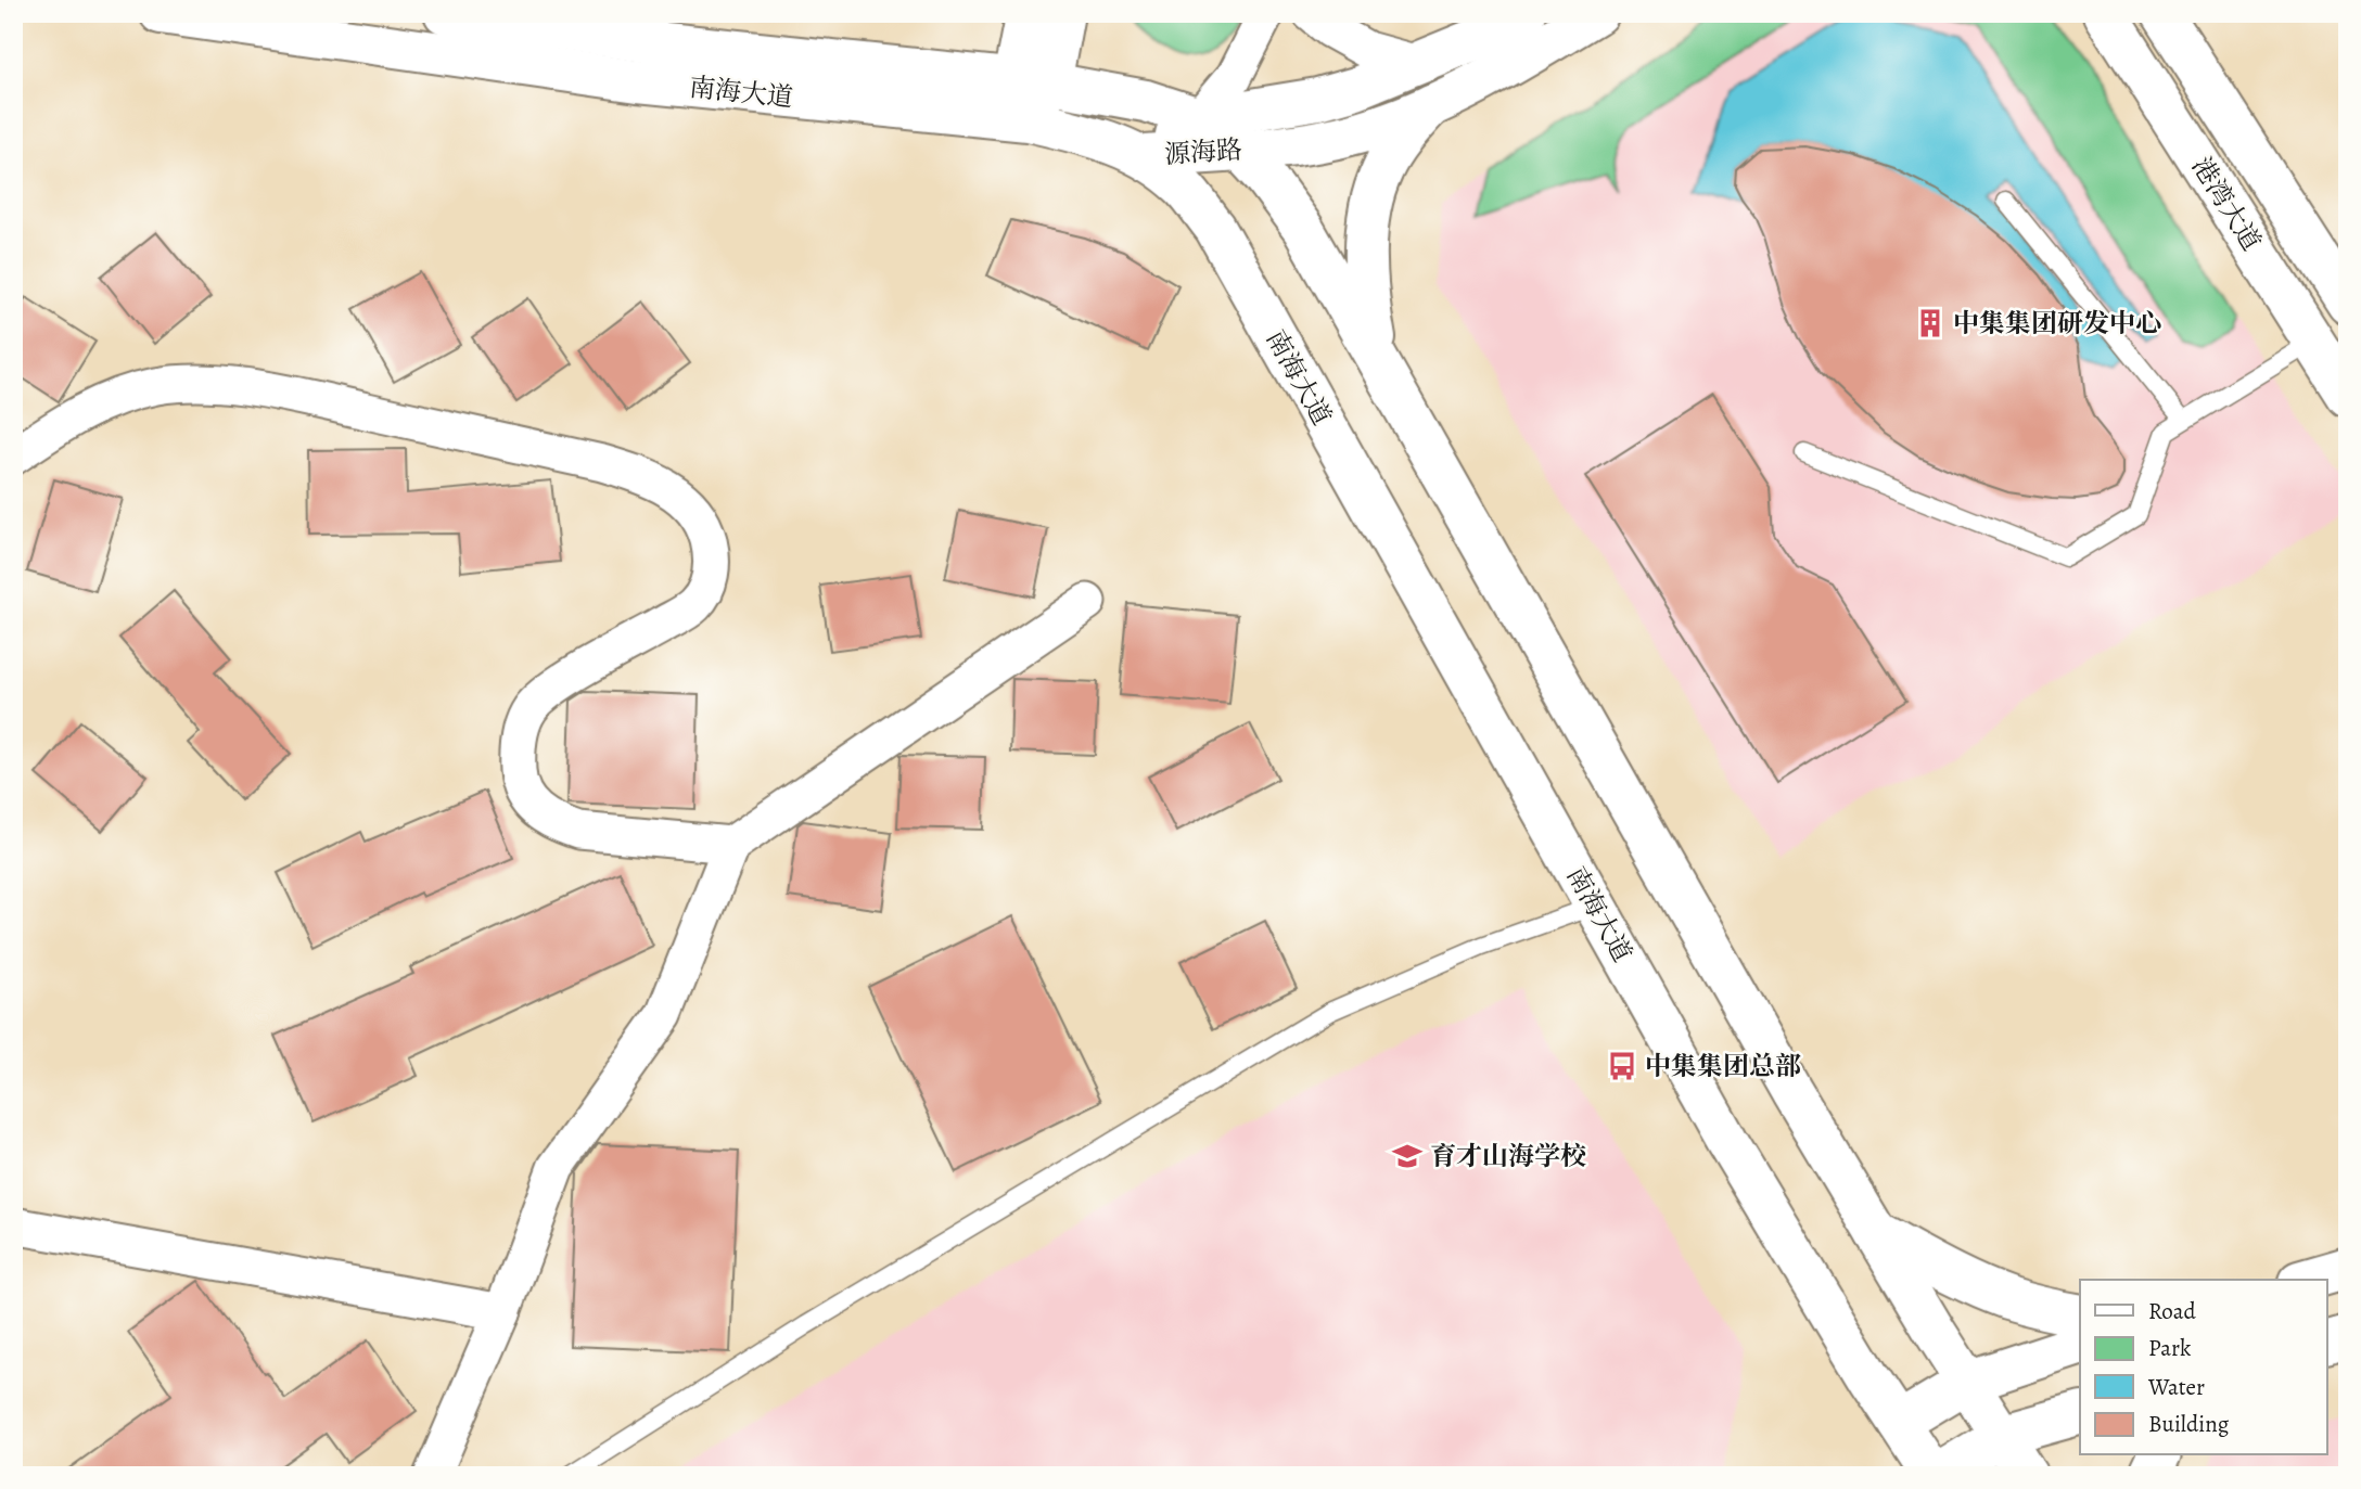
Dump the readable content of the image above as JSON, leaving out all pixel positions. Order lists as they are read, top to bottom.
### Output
{
  "streets": {
    "main road": ["南海大道", "源海路", "港湾大道"]
  },
  "crossings": [
    ["南海大道", "源海路"]
  ],
  "places": {
    "building": ["中集集团研发中心"],
    "bus stop": ["中集集团总部"],
    "school or university": ["育才山海学校"]
  },
  "legend": [
    "Road",
    "Park",
    "Water",
    "Building"
  ]
}
